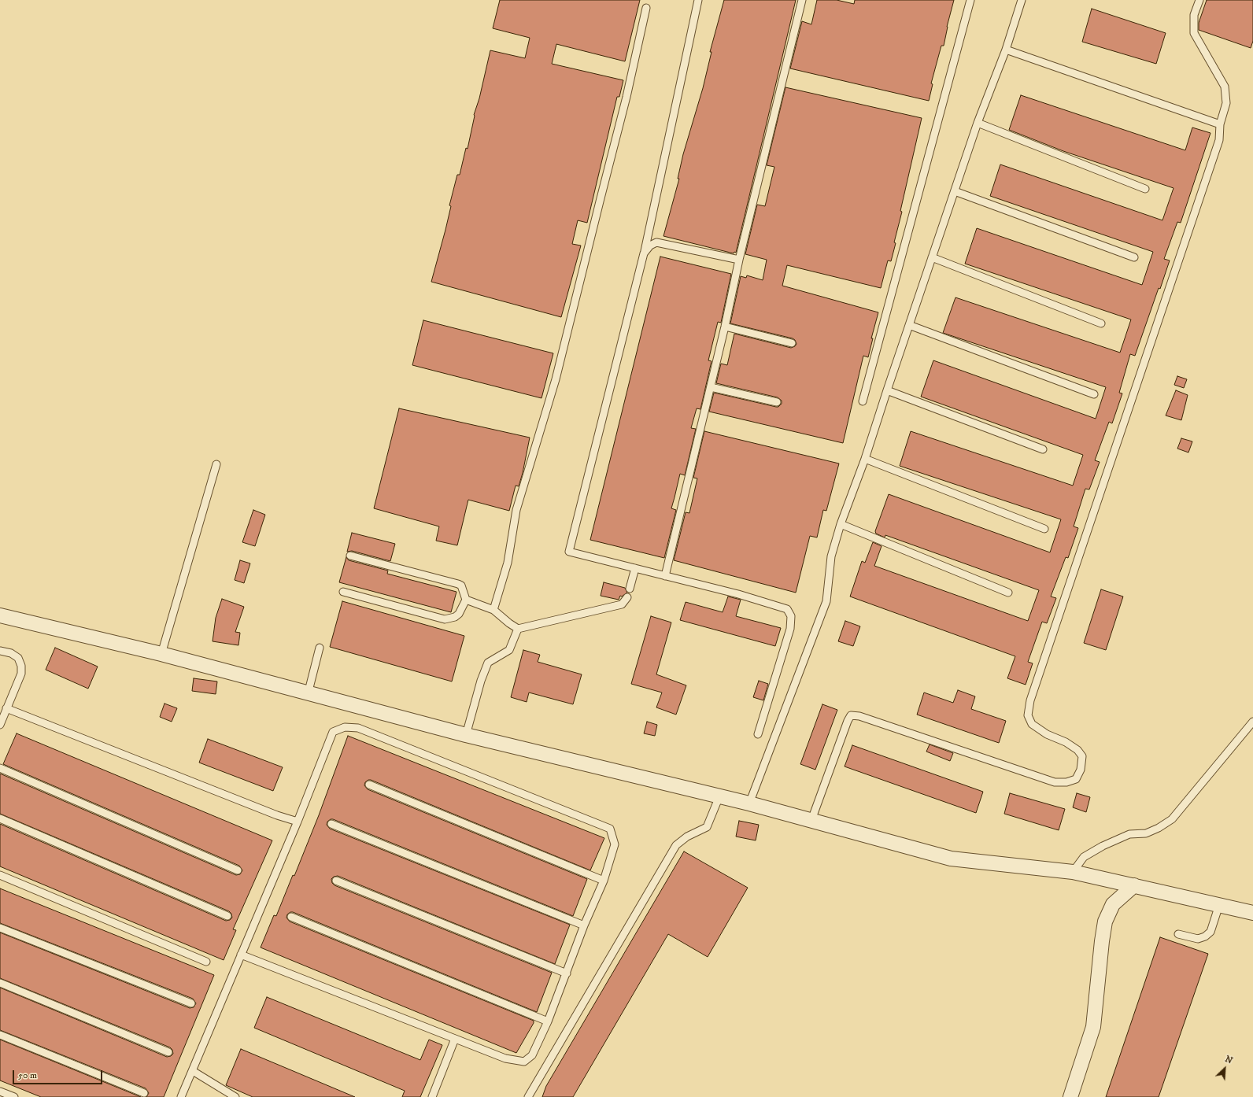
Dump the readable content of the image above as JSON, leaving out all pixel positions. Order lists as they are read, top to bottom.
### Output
{
  "scale_bar": "50 m",
  "north": "top right"
}
